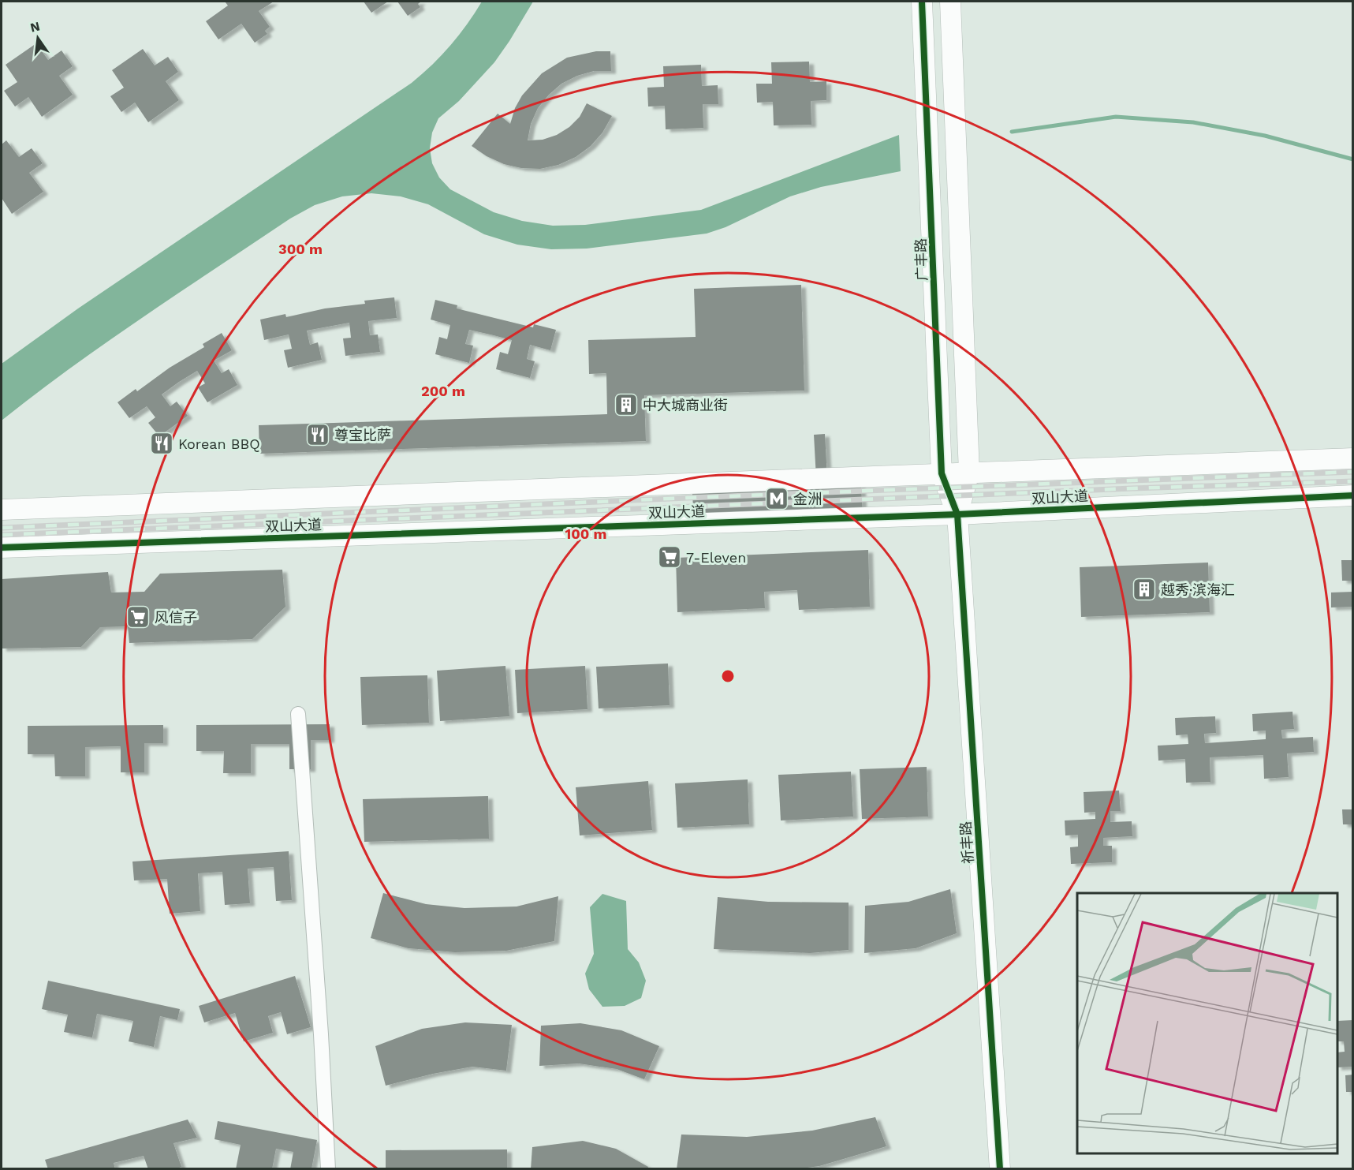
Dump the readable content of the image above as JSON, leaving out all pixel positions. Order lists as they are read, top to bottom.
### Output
{
  "streets": {
    "street": ["广丰路", "双山大道", "祈丰路"]
  },
  "crossings": [
    ["广丰路", "双山大道"],
    ["广丰路", "祈丰路"],
    ["双山大道", "祈丰路"]
  ],
  "places": {
    "building": ["中大城商业街", "越秀·滨海汇"],
    "restaurant": ["尊宝比萨", "Korean BBQ"],
    "metro station": ["金洲"],
    "supermarket": ["7-Eleven", "风信子"]
  },
  "north": "top",
  "rings": ["300 m", "200 m", "100 m"]
}
